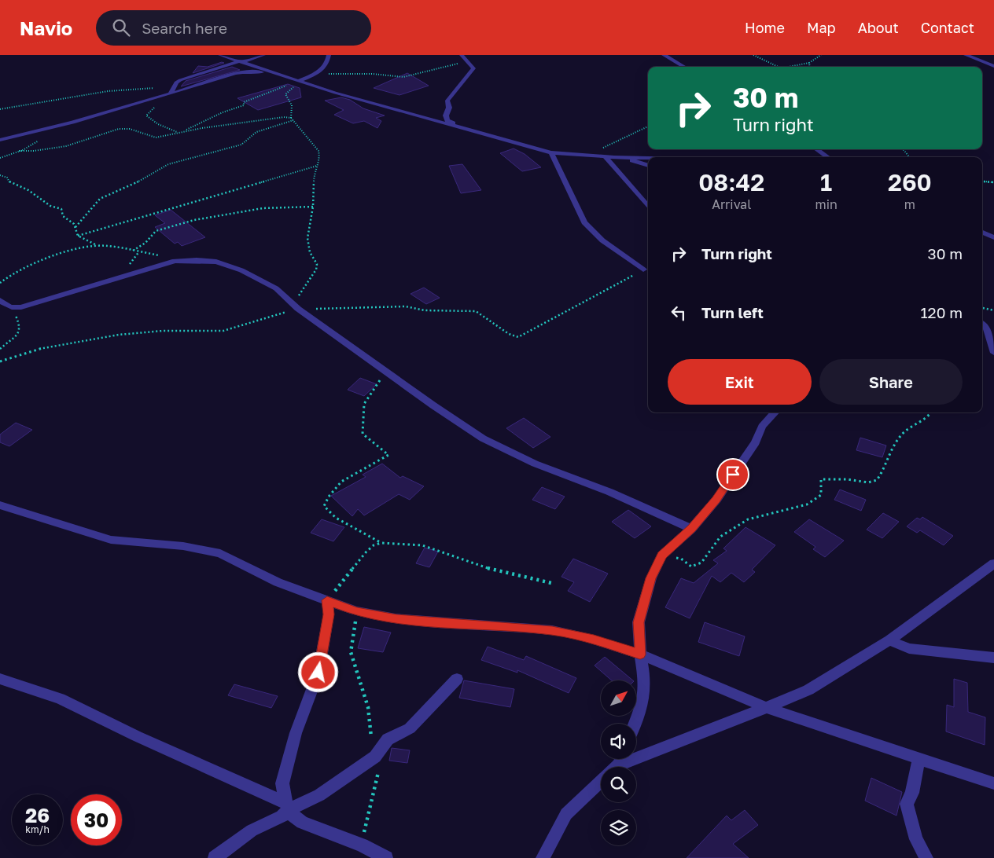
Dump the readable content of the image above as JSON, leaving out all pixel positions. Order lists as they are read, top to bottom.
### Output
{
  "north": "top right",
  "page": {
    "header": "Navio",
    "search": "Search here",
    "nav": [
      "Home",
      "Map",
      "About",
      "Contact"
    ],
    "turn": ["30 m", "Turn right"],
    "eta": [
      "08:42",
      "Arrival",
      "1",
      "min",
      "260",
      "m"
    ],
    "list": [
      {
        "name": "Turn right",
        "value": "30 m"
      },
      {
        "name": "Turn left",
        "value": "120 m"
      }
    ],
    "buttons": ["Exit", "Share"],
    "speed": "26 km/h",
    "limit": "30"
  }
}
